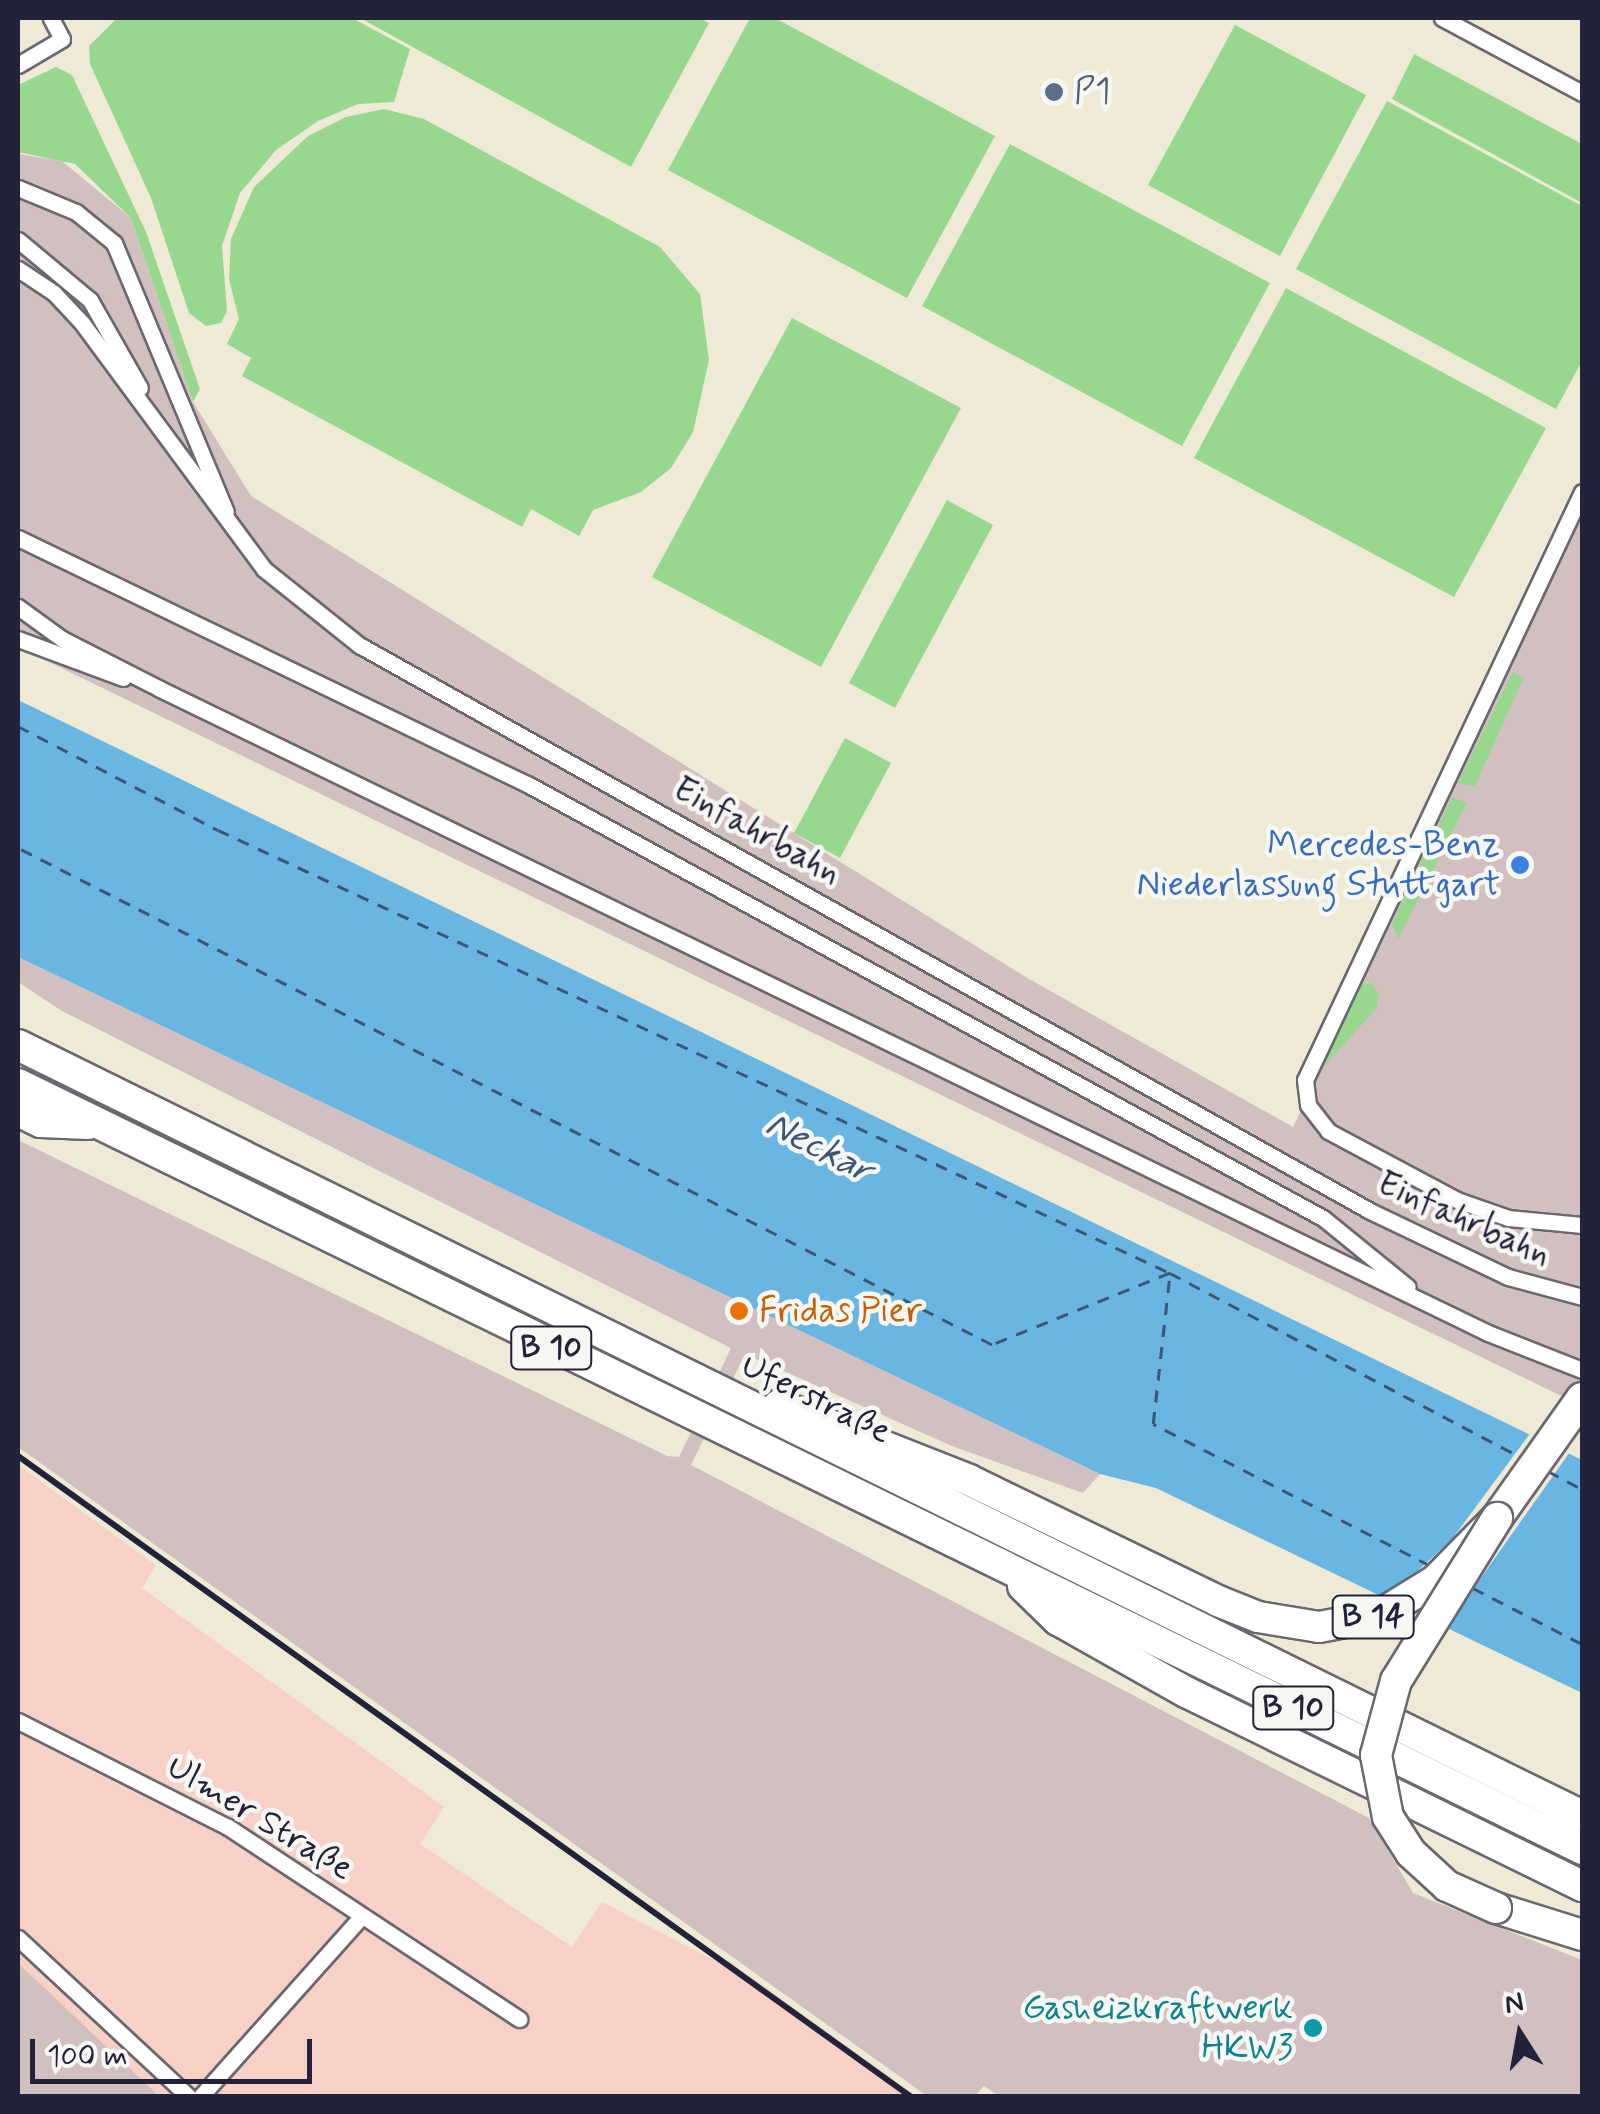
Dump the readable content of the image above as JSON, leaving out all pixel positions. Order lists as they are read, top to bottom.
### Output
{
  "streets": {
    "highway": ["B 10", "Uferstraße", "B 14"],
    "street": ["Einfahrbahn", "Ulmer Straße"]
  },
  "crossings": [
    ["B 10", "Uferstraße"],
    ["Uferstraße", "B 14"]
  ],
  "water": ["Neckar"],
  "places": [
    "P1",
    "Mercedes-Benz Niederlassung Stuttgart",
    "Fridas Pier",
    "Gasheizkraftwerk HKW3"
  ],
  "scale_bar": "100 m",
  "north": "top"
}
